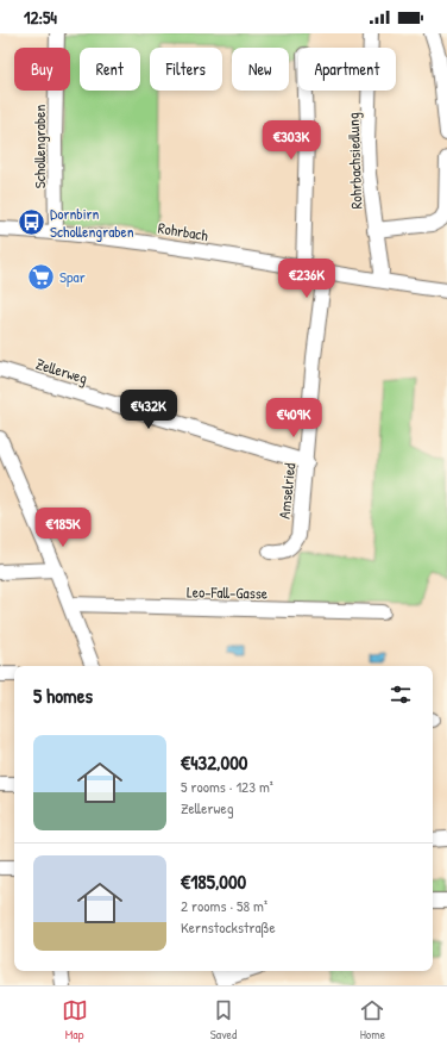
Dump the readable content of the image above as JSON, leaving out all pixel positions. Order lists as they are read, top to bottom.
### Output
{
  "streets": {
    "street": [
      "Schollengraben",
      "Rohrbachsiedlung",
      "Rohrbach",
      "Zellerweg",
      "Amselried",
      "Leo-Fall-Gasse"
    ]
  },
  "crossings": [
    ["Schollengraben", "Rohrbach"],
    ["Rohrbachsiedlung", "Rohrbach"],
    ["Rohrbach", "Amselried"],
    ["Zellerweg", "Amselried"]
  ],
  "places": {
    "bus stop": ["Dornbirn Schollengraben"],
    "supermarket": ["Spar"]
  },
  "page": {
    "status": "12:54",
    "chip": [
      "Buy",
      "Rent",
      "Filters",
      "New",
      "Apartment"
    ],
    "price": [
      "€303K",
      "€236K",
      "€432K",
      "€409K",
      "€185K"
    ],
    "heading": "5 homes",
    "list": [
      {
        "name": "€432,000",
        "note": "5 rooms · 123 m² · Zellerweg"
      },
      {
        "name": "€185,000",
        "note": "2 rooms · 58 m² · Kernstockstraße"
      }
    ],
    "tabs": ["Map", "Saved", "Home"]
  }
}
